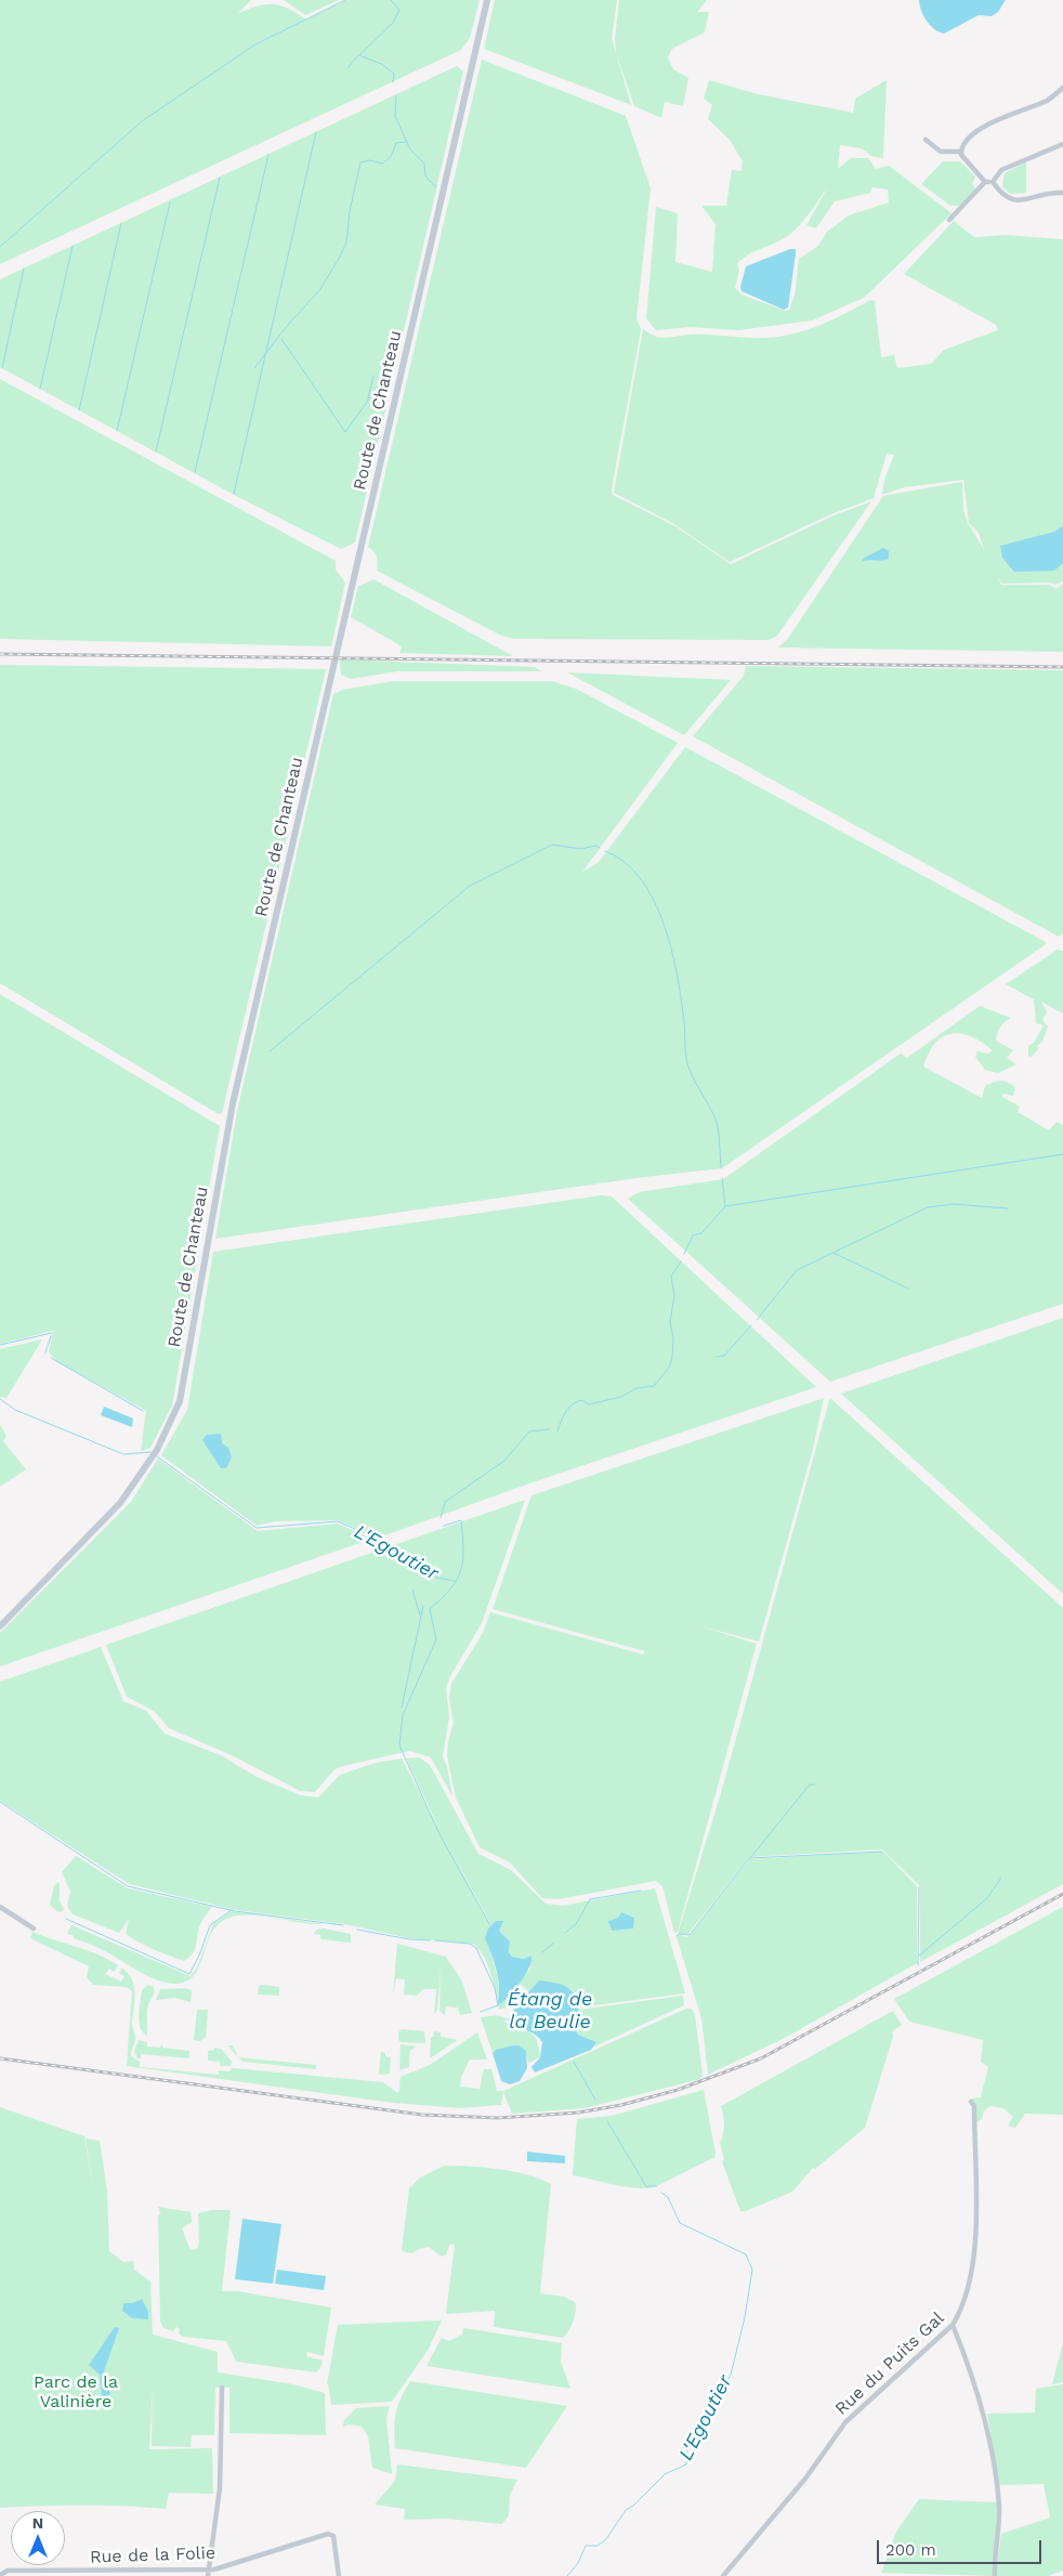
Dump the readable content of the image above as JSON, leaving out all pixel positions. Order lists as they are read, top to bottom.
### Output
{
  "streets": {
    "main road": ["Route de Chanteau"],
    "street": ["Rue du Puits Gal", "Rue de la Folie"]
  },
  "water": ["L'Egoutier", "Étang de la Beulie"],
  "parks": ["Parc de la Valinière"],
  "scale_bar": "200 m",
  "north": "top"
}
